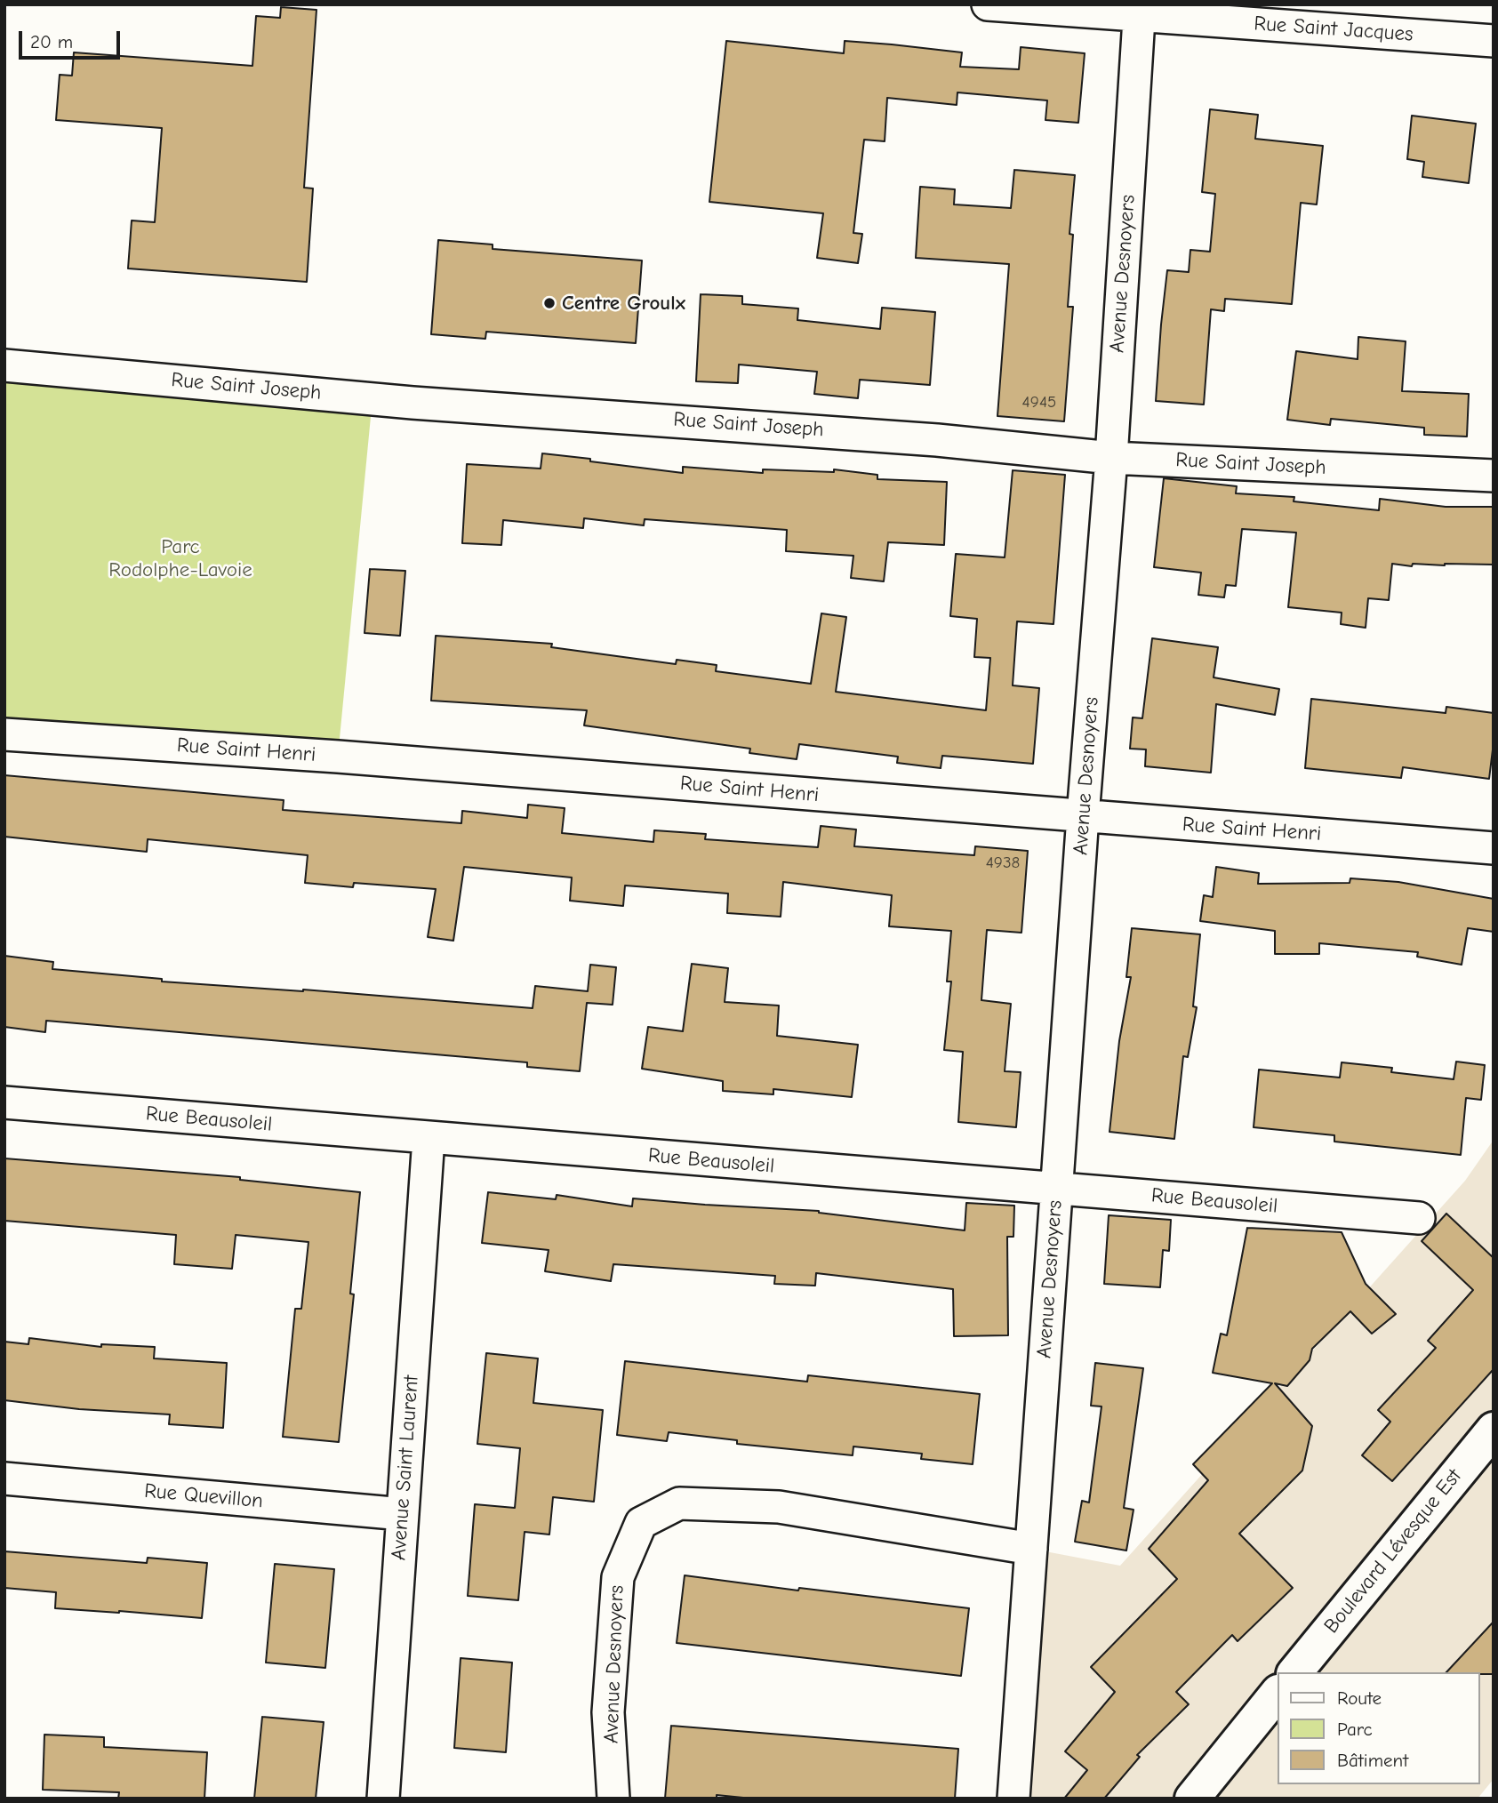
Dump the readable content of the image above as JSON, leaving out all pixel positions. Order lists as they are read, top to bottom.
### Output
{
  "streets": {
    "street": [
      "Rue Saint Jacques",
      "Avenue Desnoyers",
      "Rue Saint Joseph",
      "Rue Saint Henri",
      "Rue Beausoleil",
      "Avenue Saint Laurent",
      "Rue Quevillon",
      "Boulevard Lévesque Est"
    ]
  },
  "crossings": [
    ["Rue Saint Jacques", "Avenue Desnoyers"],
    ["Avenue Desnoyers", "Rue Saint Joseph"],
    ["Avenue Desnoyers", "Rue Saint Henri"],
    ["Avenue Desnoyers", "Rue Beausoleil"],
    ["Rue Beausoleil", "Avenue Saint Laurent"],
    ["Avenue Saint Laurent", "Rue Quevillon"]
  ],
  "parks": ["Parc Rodolphe-Lavoie"],
  "places": ["Centre Groulx"],
  "house_numbers": ["4945", "4938"],
  "legend": ["Route", "Parc", "Bâtiment"],
  "scale_bar": "20 m"
}
